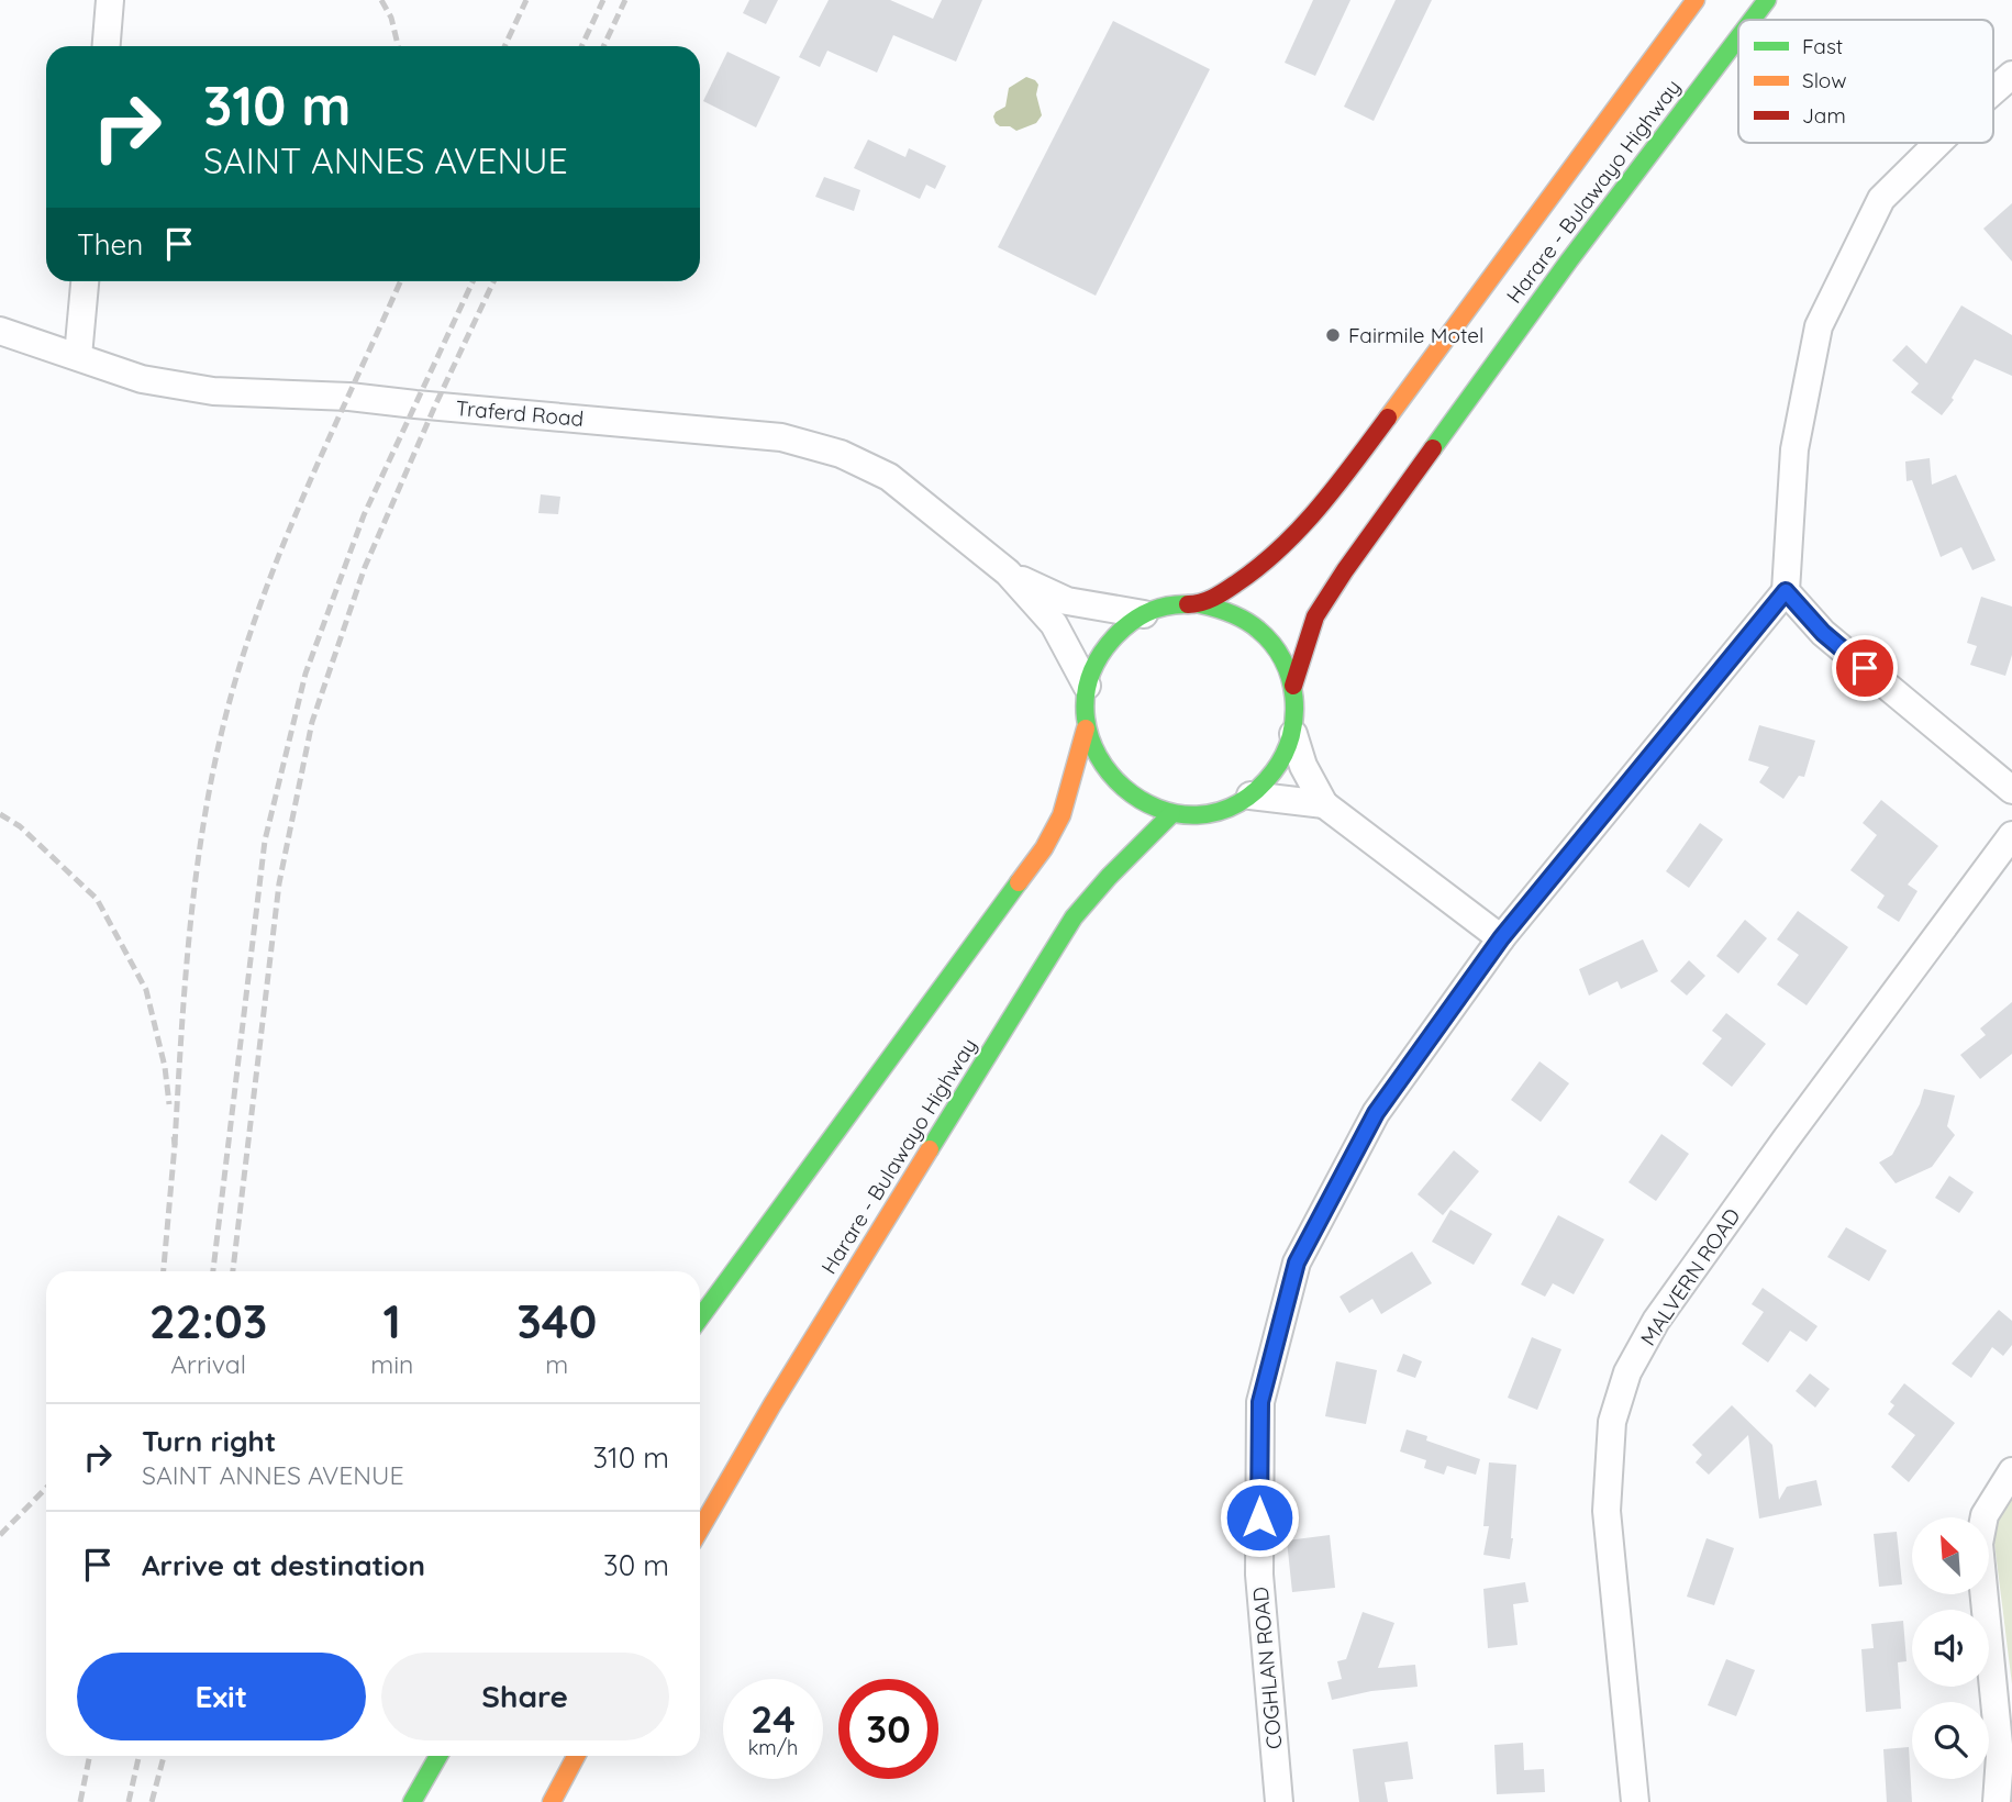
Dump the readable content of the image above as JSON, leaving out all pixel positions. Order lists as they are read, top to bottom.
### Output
{
  "streets": {
    "highway": ["Harare - Bulawayo Highway"],
    "street": ["Traferd Road", "MALVERN ROAD", "COGHLAN ROAD"]
  },
  "crossings": [
    ["Harare - Bulawayo Highway", "Traferd Road"]
  ],
  "places": ["Fairmile Motel"],
  "legend": ["Fast", "Slow", "Jam"],
  "north": "top left",
  "page": {
    "turn": ["310 m", "SAINT ANNES AVENUE"],
    "then": "Then",
    "eta": [
      "22:03",
      "Arrival",
      "1",
      "min",
      "340",
      "m"
    ],
    "list": [
      {
        "name": "Turn right",
        "note": "SAINT ANNES AVENUE",
        "value": "310 m"
      },
      {
        "name": "Arrive at destination",
        "value": "30 m"
      }
    ],
    "buttons": ["Exit", "Share"],
    "speed": "24 km/h",
    "limit": "30"
  }
}
